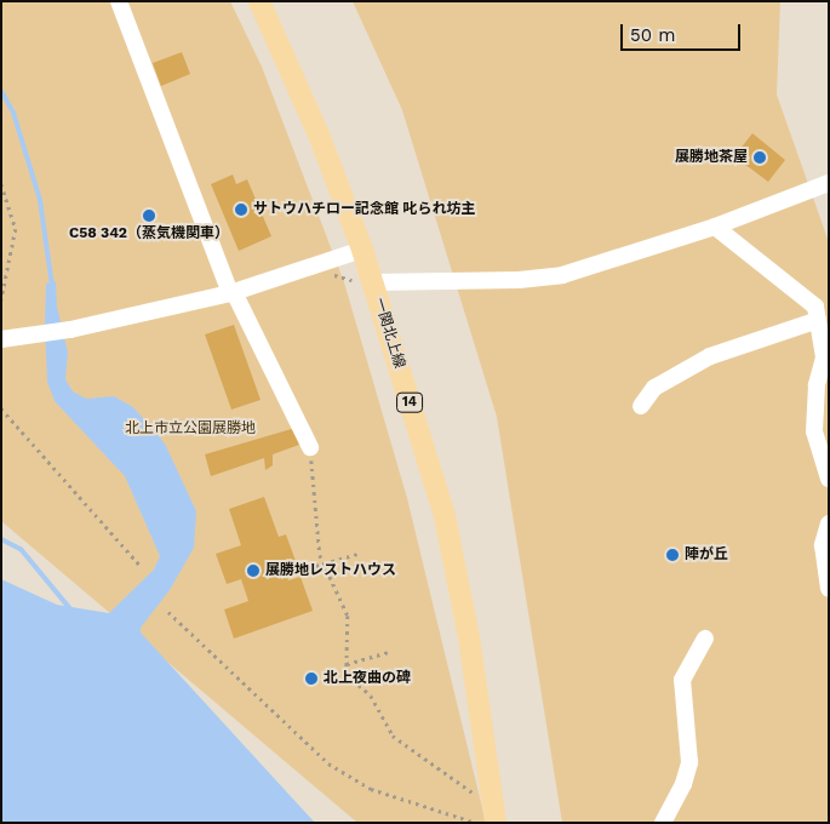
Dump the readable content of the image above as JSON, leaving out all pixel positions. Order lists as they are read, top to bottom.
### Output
{
  "streets": {
    "main road": ["一関北上線", "14"]
  },
  "parks": ["北上市立公園展勝地"],
  "places": [
    "展勝地茶屋",
    "サトウハチロー記念館 叱られ坊主",
    "C58 342（蒸気機関車）",
    "陣が丘",
    "展勝地レストハウス",
    "北上夜曲の碑"
  ],
  "scale_bar": "50 m"
}
